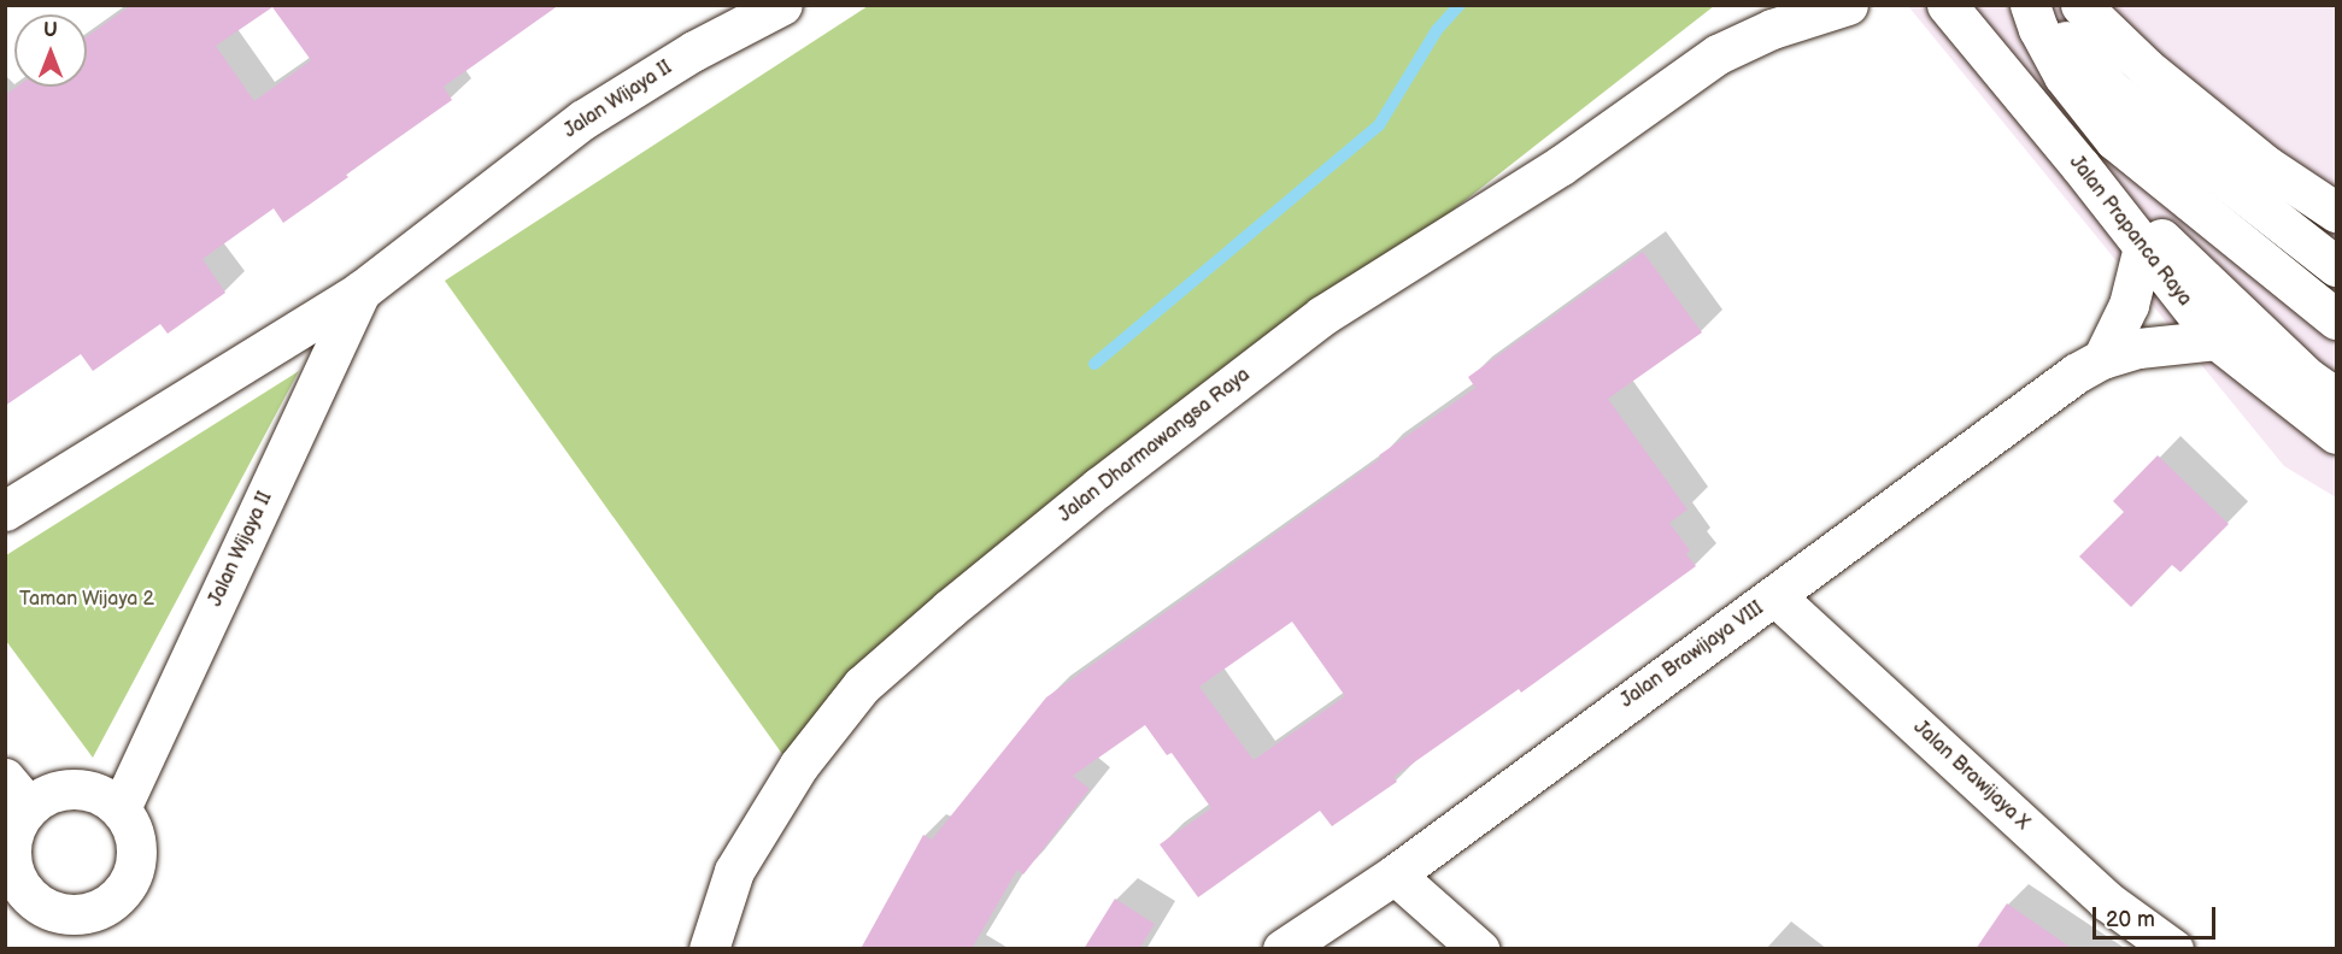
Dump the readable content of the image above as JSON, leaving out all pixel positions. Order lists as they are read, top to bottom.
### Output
{
  "streets": {
    "street": [
      "Jalan Wijaya II",
      "Jalan Prapanca Raya",
      "Jalan Dharmawangsa Raya",
      "Jalan Brawijaya VIII",
      "Jalan Brawijaya X"
    ]
  },
  "crossings": [
    ["Jalan Prapanca Raya", "Jalan Brawijaya VIII"],
    ["Jalan Brawijaya VIII", "Jalan Brawijaya X"]
  ],
  "parks": ["Taman Wijaya 2"],
  "scale_bar": "20 m",
  "north": "top"
}
